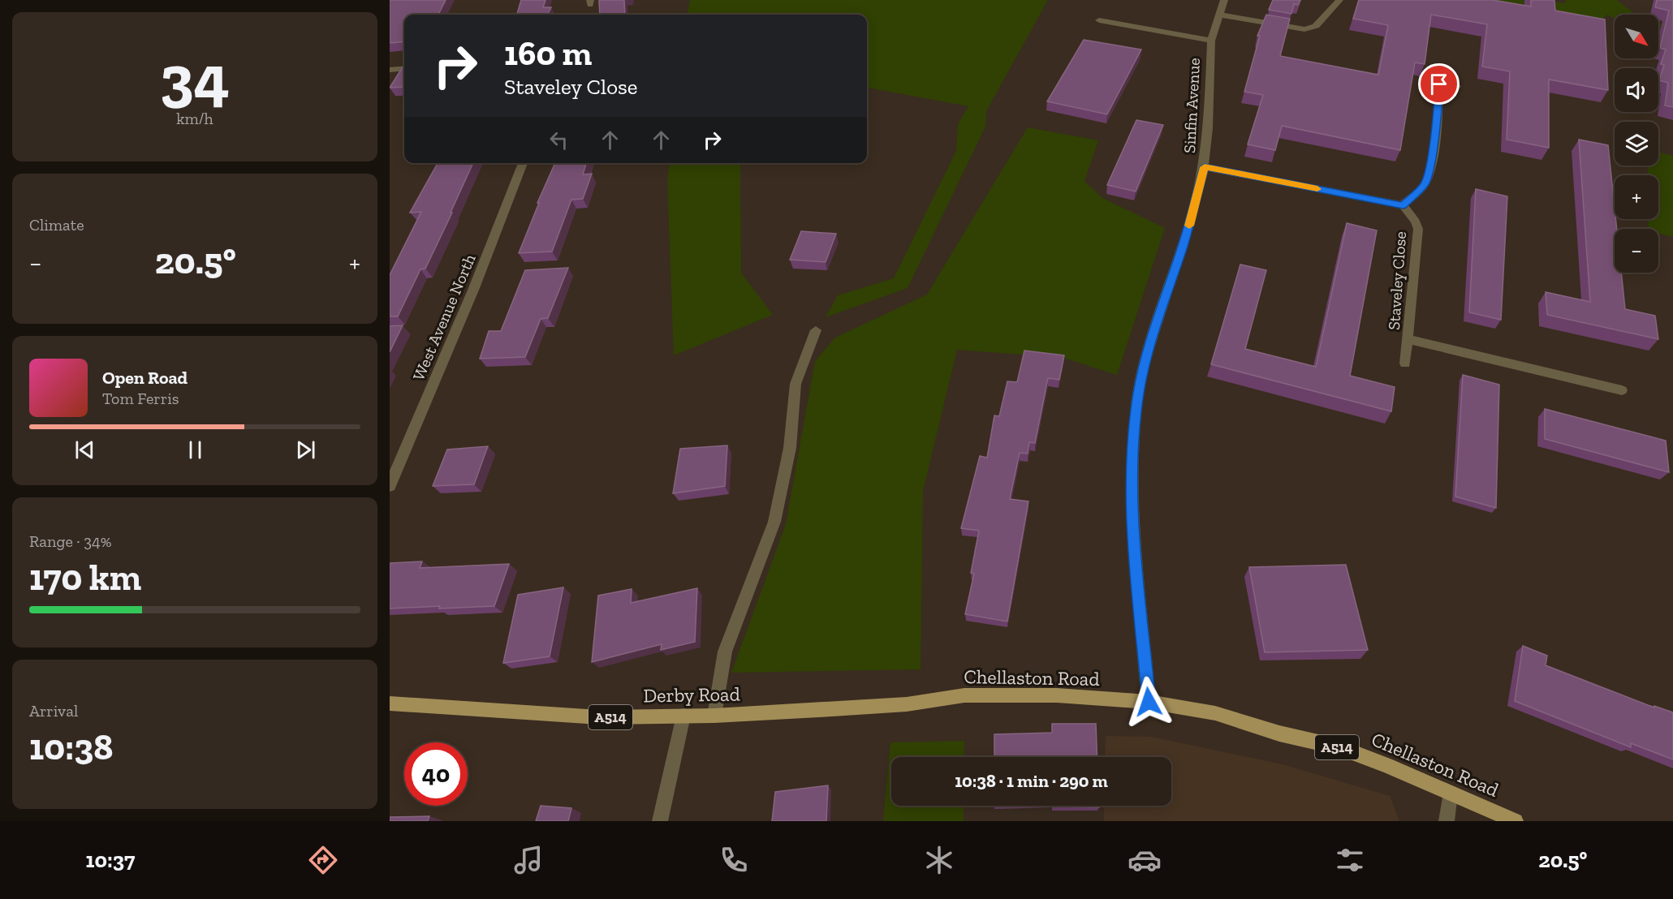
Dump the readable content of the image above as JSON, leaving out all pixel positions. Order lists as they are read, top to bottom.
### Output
{
  "streets": {
    "main road": ["Chellaston Road", "Derby Road", "A514"],
    "street": ["Sinfin Avenue", "Staveley Close", "West Avenue North"]
  },
  "crossings": [
    ["Sinfin Avenue", "Chellaston Road"],
    ["Chellaston Road", "Derby Road"]
  ],
  "north": "bottom right",
  "page": {
    "tile": [
      ["34", "km/h"],
      "Climate",
      ["Range · 34%", "170 km"],
      ["Arrival", "10:38"]
    ],
    "map_buttons": ["+", "−"],
    "turn": ["160 m", "Staveley Close"],
    "heat": ["−", "20.5°", "+"],
    "song": ["Open Road", "Tom Ferris"],
    "limit": "40",
    "trip": "10:38 · 1 min · 290 m",
    "tabs": ["10:37", "20.5°"]
  }
}
